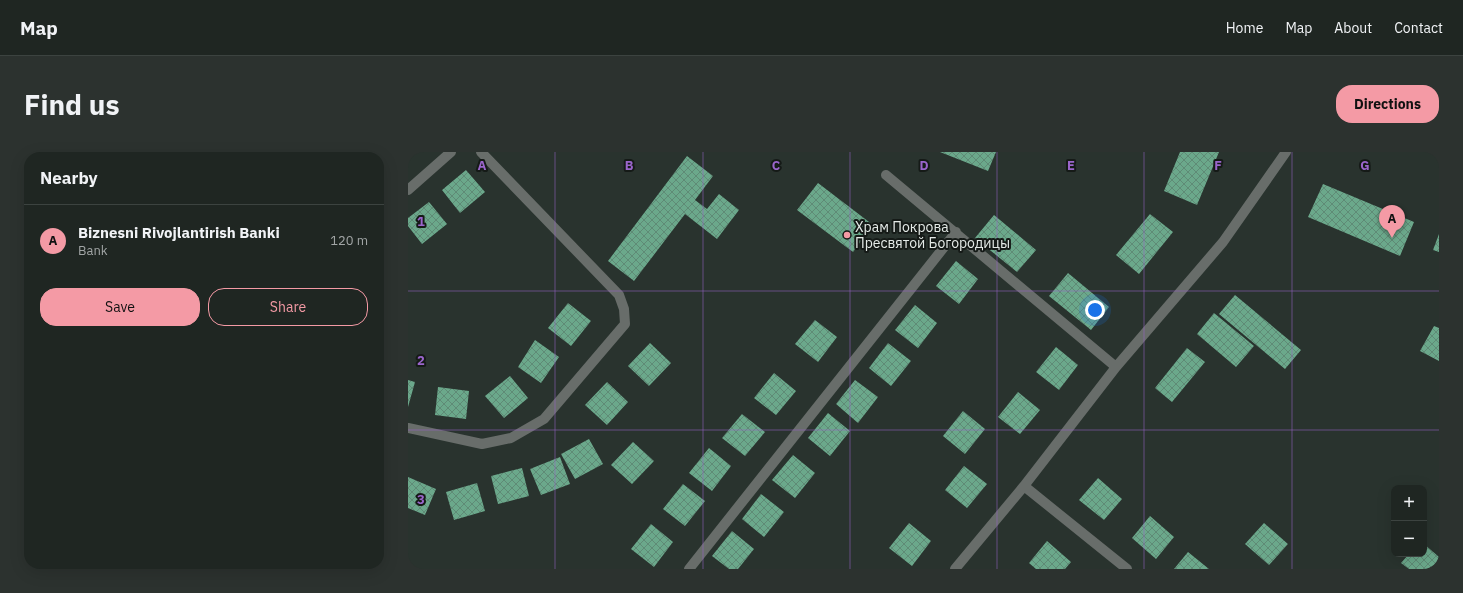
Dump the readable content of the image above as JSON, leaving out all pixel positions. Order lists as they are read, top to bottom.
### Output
{
  "places": ["Храм Покрова Пресвятой Богородицы"],
  "page": {
    "header": "Map",
    "nav": [
      "Home",
      "Map",
      "About",
      "Contact"
    ],
    "buttons": [
      "Directions",
      ["Save", "Share"]
    ],
    "title": "Find us",
    "heading": "Nearby",
    "list": [
      {
        "mark": "A",
        "name": "Biznesni Rivojlantirish Banki",
        "note": "Bank",
        "value": "120 m"
      }
    ],
    "pins": "A",
    "map_buttons": ["+", "−"]
  },
  "grid": {
    "columns": [
      "A",
      "B",
      "C",
      "D",
      "E",
      "F",
      "G"
    ],
    "rows": ["1", "2", "3"]
  }
}
